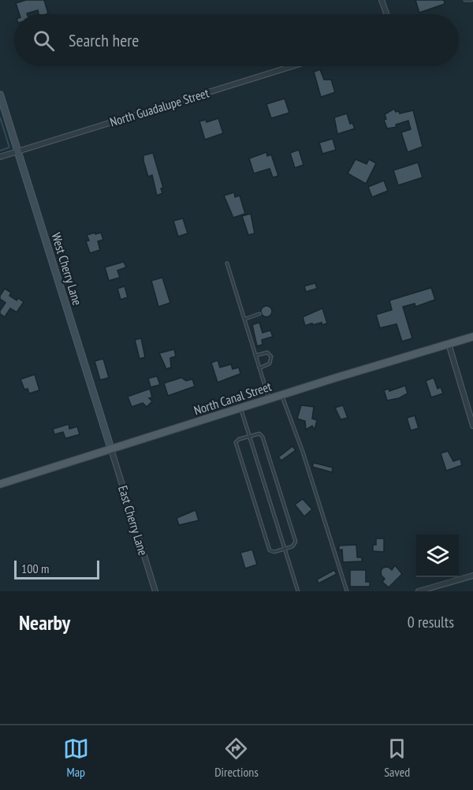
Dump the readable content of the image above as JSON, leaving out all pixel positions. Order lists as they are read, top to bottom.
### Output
{
  "streets": {
    "main road": ["North Canal Street"],
    "street": ["North Guadalupe Street", "West Cherry Lane", "East Cherry Lane"]
  },
  "crossings": [
    ["North Guadalupe Street", "West Cherry Lane"],
    ["West Cherry Lane", "North Canal Street"],
    ["West Cherry Lane", "East Cherry Lane"],
    ["North Canal Street", "East Cherry Lane"]
  ],
  "scale_bar": "100 m",
  "page": {
    "search": "Search here",
    "scale": "100 m",
    "heading": ["Nearby", "0 results"],
    "nav": ["Map", "Directions", "Saved"]
  }
}
